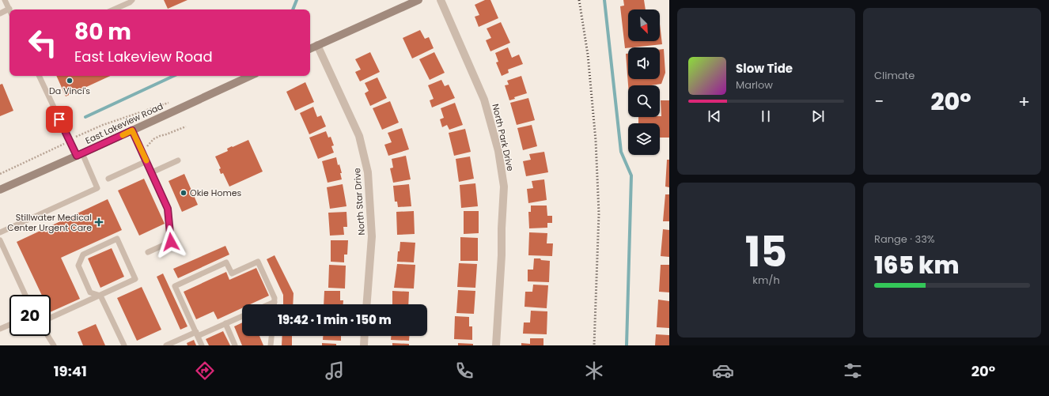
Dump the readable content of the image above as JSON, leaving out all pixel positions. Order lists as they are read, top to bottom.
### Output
{
  "streets": {
    "main road": ["East Lakeview Road"],
    "street": ["North Park Drive", "North Star Drive"]
  },
  "places": {
    "other": ["Da Vinci's", "Okie Homes"],
    "health": ["Stillwater Medical Center Urgent Care"]
  },
  "north": "bottom right",
  "page": {
    "tile": [
      "Climate",
      ["15", "km/h"],
      ["Range · 33%", "165 km"]
    ],
    "turn": ["80 m", "East Lakeview Road"],
    "song": ["Slow Tide", "Marlow"],
    "heat": ["−", "20°", "+"],
    "limit": "20",
    "trip": "19:42 · 1 min · 150 m",
    "tabs": ["19:41", "20°"]
  }
}
